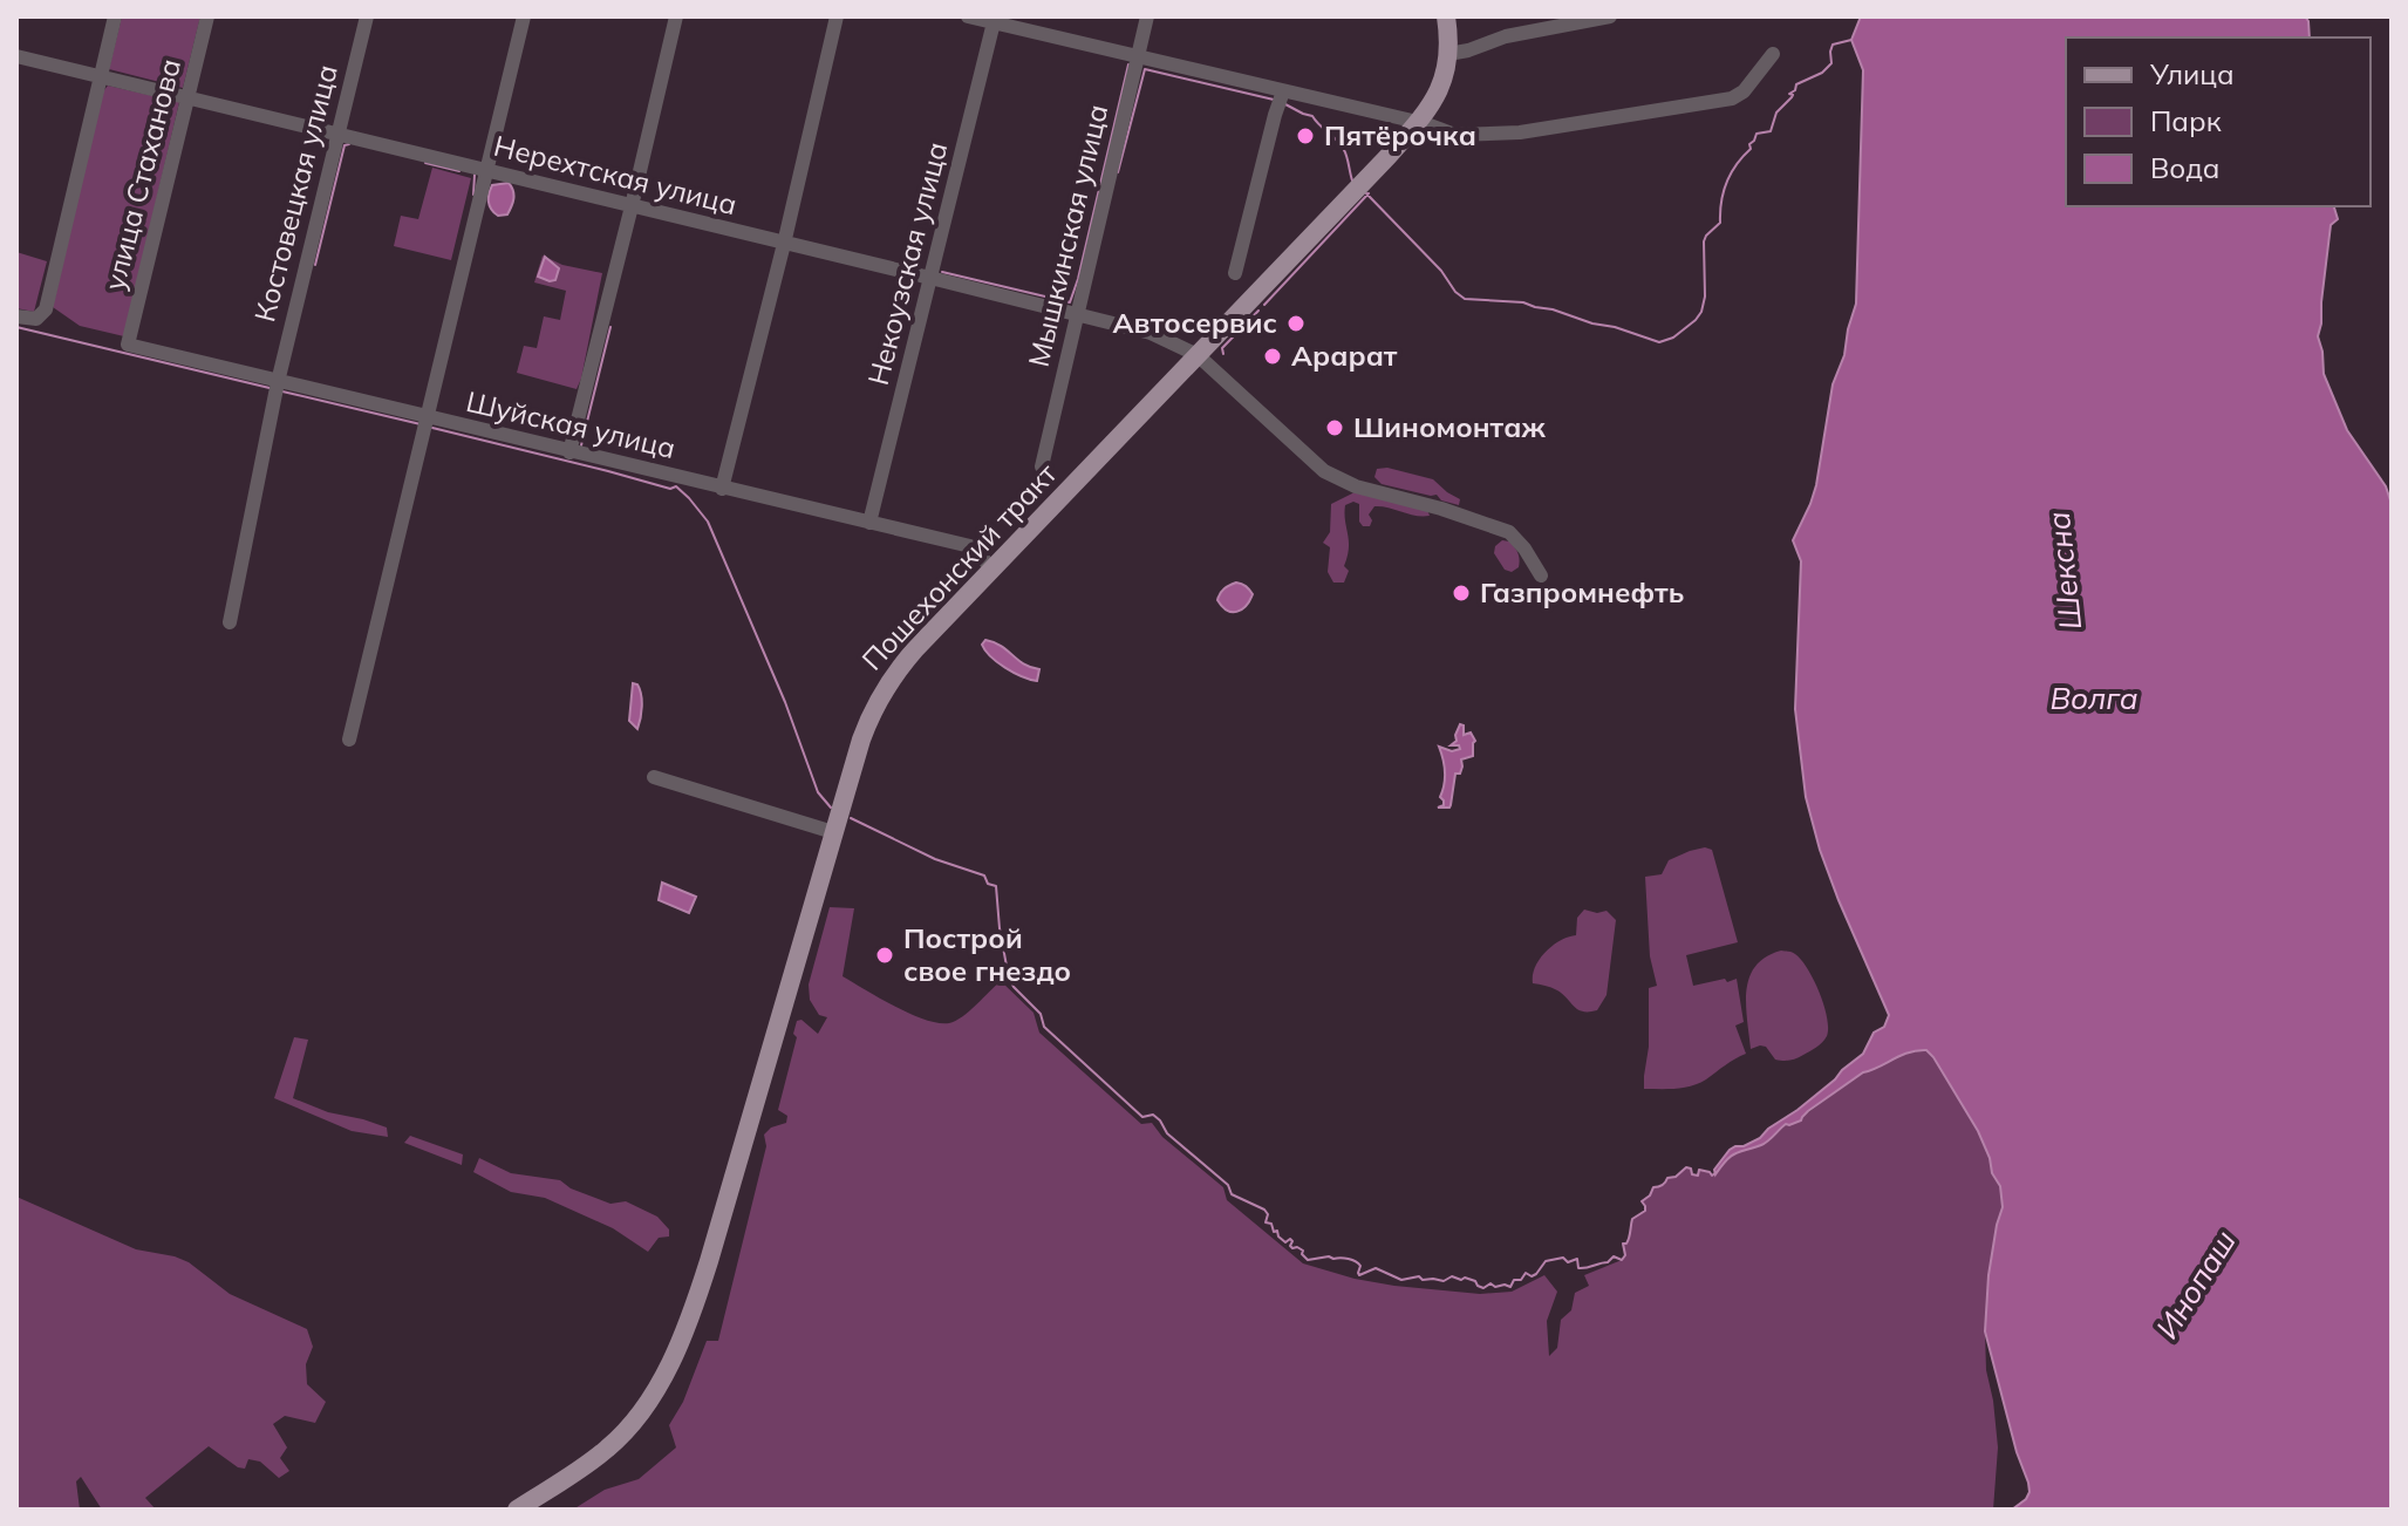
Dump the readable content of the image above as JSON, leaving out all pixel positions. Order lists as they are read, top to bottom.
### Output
{
  "streets": {
    "main road": ["Пошехонский тракт"],
    "street": [
      "улица Стаханова",
      "Нерехтская улица",
      "Костовецкая улица",
      "Мышкинская улица",
      "Некоузская улица",
      "Шуйская улица"
    ]
  },
  "crossings": [
    ["улица Стаханова", "Нерехтская улица"],
    ["улица Стаханова", "Шуйская улица"],
    ["Нерехтская улица", "Костовецкая улица"],
    ["Нерехтская улица", "Мышкинская улица"],
    ["Нерехтская улица", "Некоузская улица"],
    ["Нерехтская улица", "Пошехонский тракт"],
    ["Костовецкая улица", "Шуйская улица"],
    ["Некоузская улица", "Шуйская улица"],
    ["Шуйская улица", "Пошехонский тракт"]
  ],
  "water": ["Шексна", "Волга", "Инопаш"],
  "places": [
    "Пятёрочка",
    "Автосервис",
    "Арарат",
    "Шиномонтаж",
    "Газпромнефть",
    "Построй свое гнездо"
  ],
  "legend": ["Улица", "Парк", "Вода"]
}
